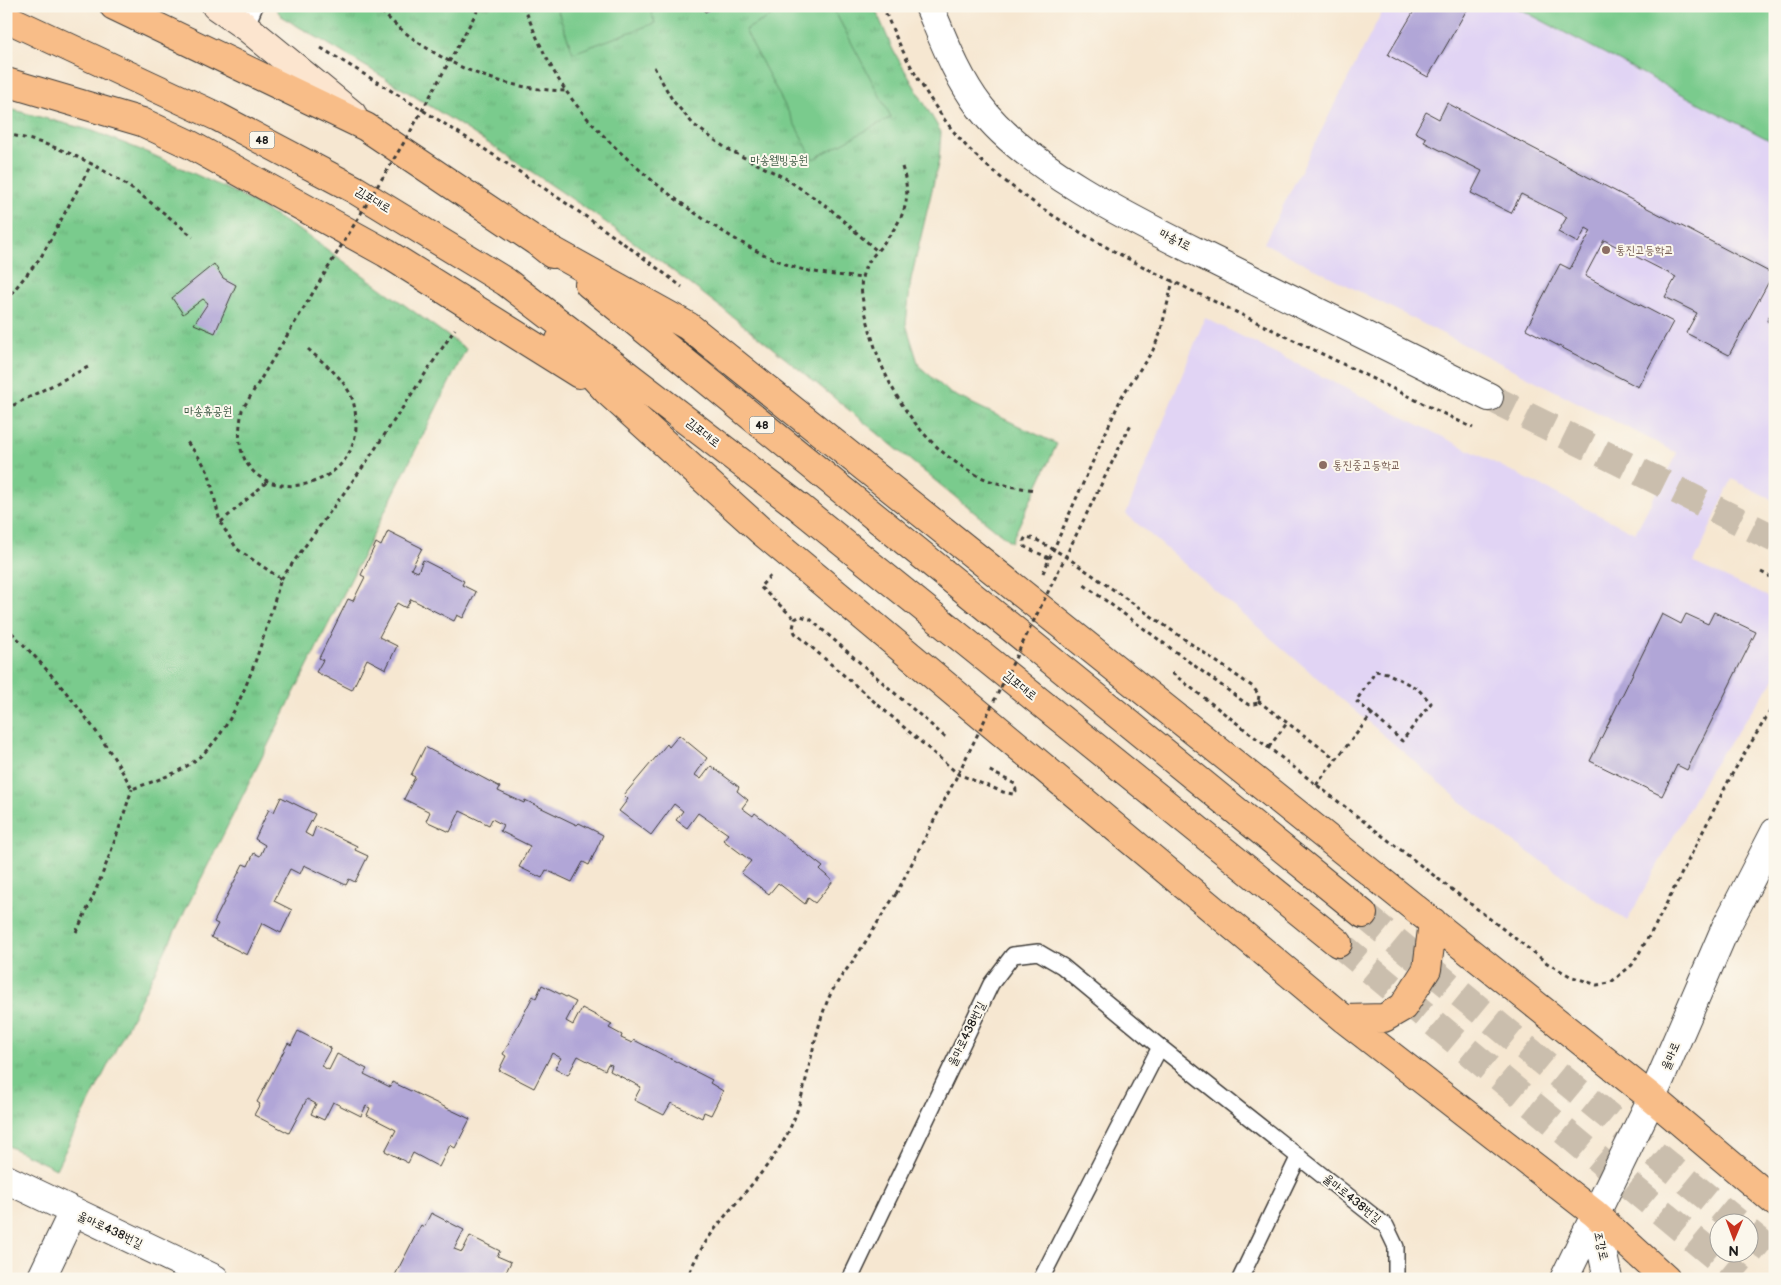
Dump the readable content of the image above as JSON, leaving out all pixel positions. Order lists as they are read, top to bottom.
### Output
{
  "streets": {
    "main road": ["48", "김포대로"],
    "street": [
      "마송1로",
      "율마로438번길",
      "율마로",
      "조강로"
    ]
  },
  "crossings": [
    ["율마로", "조강로"]
  ],
  "parks": ["마송웰빙공원", "마송휴공원"],
  "places": ["통진고등학교", "통진중고등학교"],
  "north": "bottom"
}
